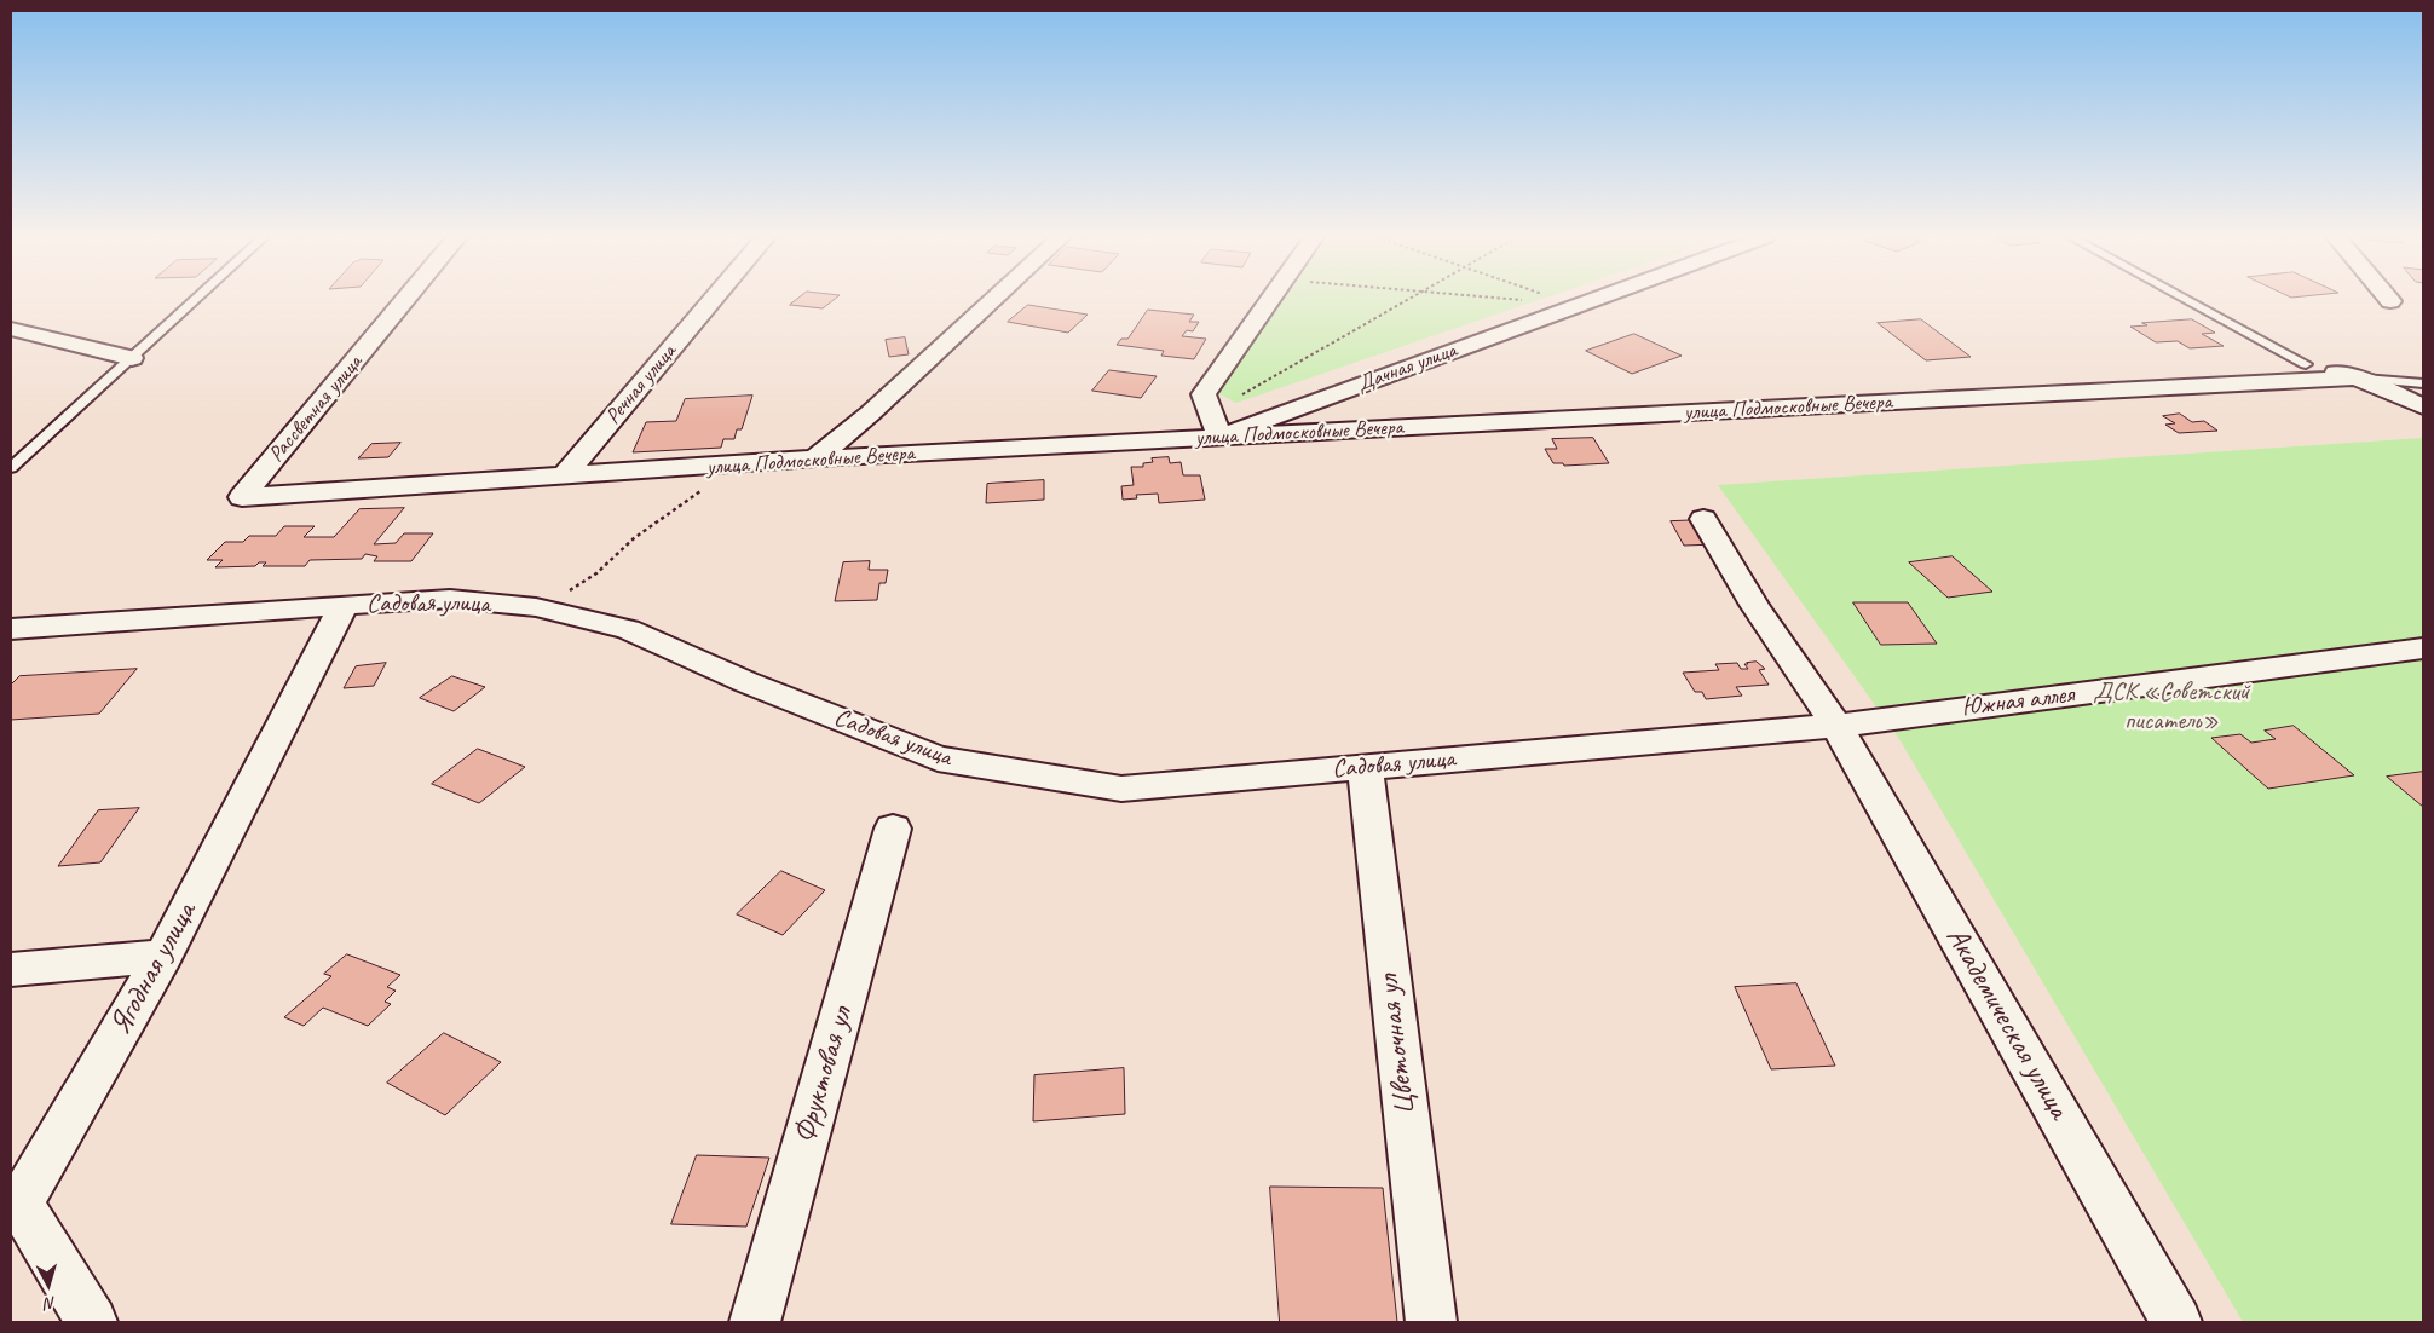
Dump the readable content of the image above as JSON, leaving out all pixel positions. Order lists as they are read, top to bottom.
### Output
{
  "streets": {
    "street": [
      "Дачная улица",
      "Речная улица",
      "улица Подмосковные Вечера",
      "Рассветная улица",
      "Садовая улица",
      "Южная аллея",
      "Ягодная улица",
      "Академическая улица",
      "Цветочная ул",
      "Фруктовая ул"
    ]
  },
  "crossings": [
    ["Дачная улица", "улица Подмосковные Вечера"],
    ["Речная улица", "улица Подмосковные Вечера"],
    ["улица Подмосковные Вечера", "Рассветная улица"],
    ["Садовая улица", "Южная аллея"],
    ["Садовая улица", "Ягодная улица"],
    ["Садовая улица", "Академическая улица"],
    ["Садовая улица", "Цветочная ул"],
    ["Южная аллея", "Академическая улица"]
  ],
  "parks": ["ДСК «Советский писатель»"],
  "north": "bottom"
}
